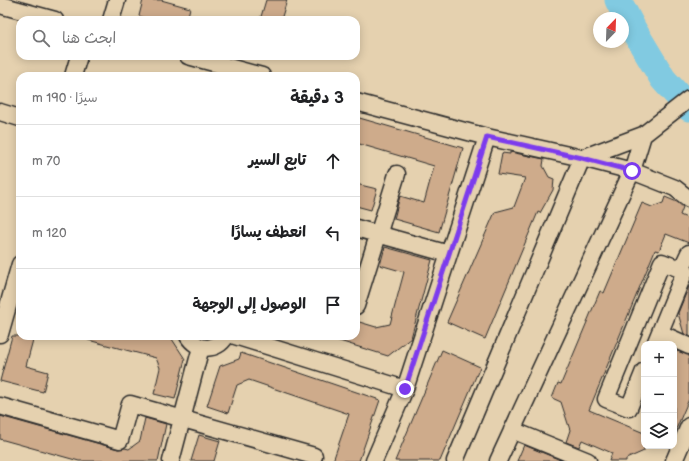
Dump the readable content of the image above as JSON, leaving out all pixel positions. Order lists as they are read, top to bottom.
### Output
{
  "north": "top right",
  "page": {
    "search": "ابحث هنا",
    "heading": ["3 دقيقة", "سيرًا · 190 m"],
    "list": [
      ["تابع السير", "70 m"],
      ["انعطف يسارًا", "120 m"],
      "الوصول إلى الوجهة"
    ],
    "map_buttons": ["+", "−"]
  }
}
